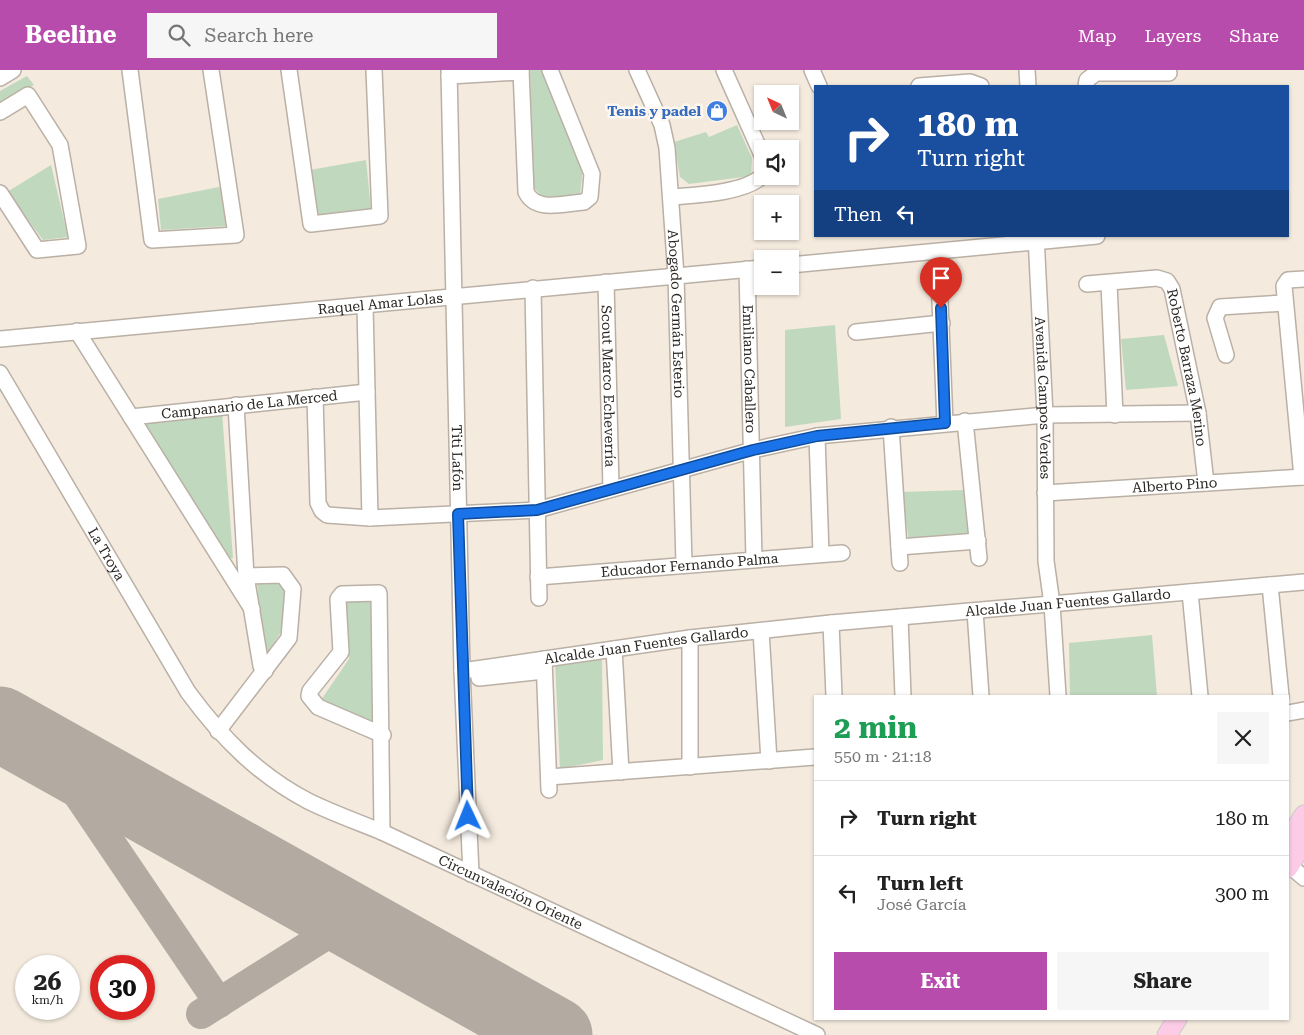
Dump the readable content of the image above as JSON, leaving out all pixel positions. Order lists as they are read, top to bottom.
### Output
{
  "streets": {
    "street": [
      "Raquel Amar Lolas",
      "Abogado Germán Esterio",
      "Roberto Barraza Merino",
      "Emiliano Caballero",
      "Scout Marco Echeverría",
      "Avenida Campos Verdes",
      "Campanario de La Merced",
      "Titi Lafón",
      "Alberto Pino",
      "La Troya",
      "Educador Fernando Palma",
      "Alcalde Juan Fuentes Gallardo",
      "Circunvalación Oriente"
    ]
  },
  "crossings": [
    ["Raquel Amar Lolas", "Abogado Germán Esterio"],
    ["Raquel Amar Lolas", "Emiliano Caballero"],
    ["Raquel Amar Lolas", "Scout Marco Echeverría"],
    ["Raquel Amar Lolas", "Titi Lafón"],
    ["Abogado Germán Esterio", "Educador Fernando Palma"],
    ["Roberto Barraza Merino", "Alberto Pino"],
    ["Emiliano Caballero", "Educador Fernando Palma"],
    ["Avenida Campos Verdes", "Alberto Pino"],
    ["Avenida Campos Verdes", "Alcalde Juan Fuentes Gallardo"],
    ["Titi Lafón", "Alcalde Juan Fuentes Gallardo"],
    ["Titi Lafón", "Circunvalación Oriente"],
    ["La Troya", "Circunvalación Oriente"]
  ],
  "places": {
    "shop": ["Tenis y padel"]
  },
  "north": "top left",
  "page": {
    "header": "Beeline",
    "search": "Search here",
    "nav": ["Map", "Layers", "Share"],
    "map_buttons": ["+", "−"],
    "turn": ["180 m", "Turn right"],
    "then": "Then",
    "heading": ["2 min", "550 m · 21:18"],
    "list": [
      {
        "name": "Turn right",
        "value": "180 m"
      },
      {
        "name": "Turn left",
        "note": "José García",
        "value": "300 m"
      }
    ],
    "buttons": ["Exit", "Share"],
    "speed": "26 km/h",
    "limit": "30"
  }
}
